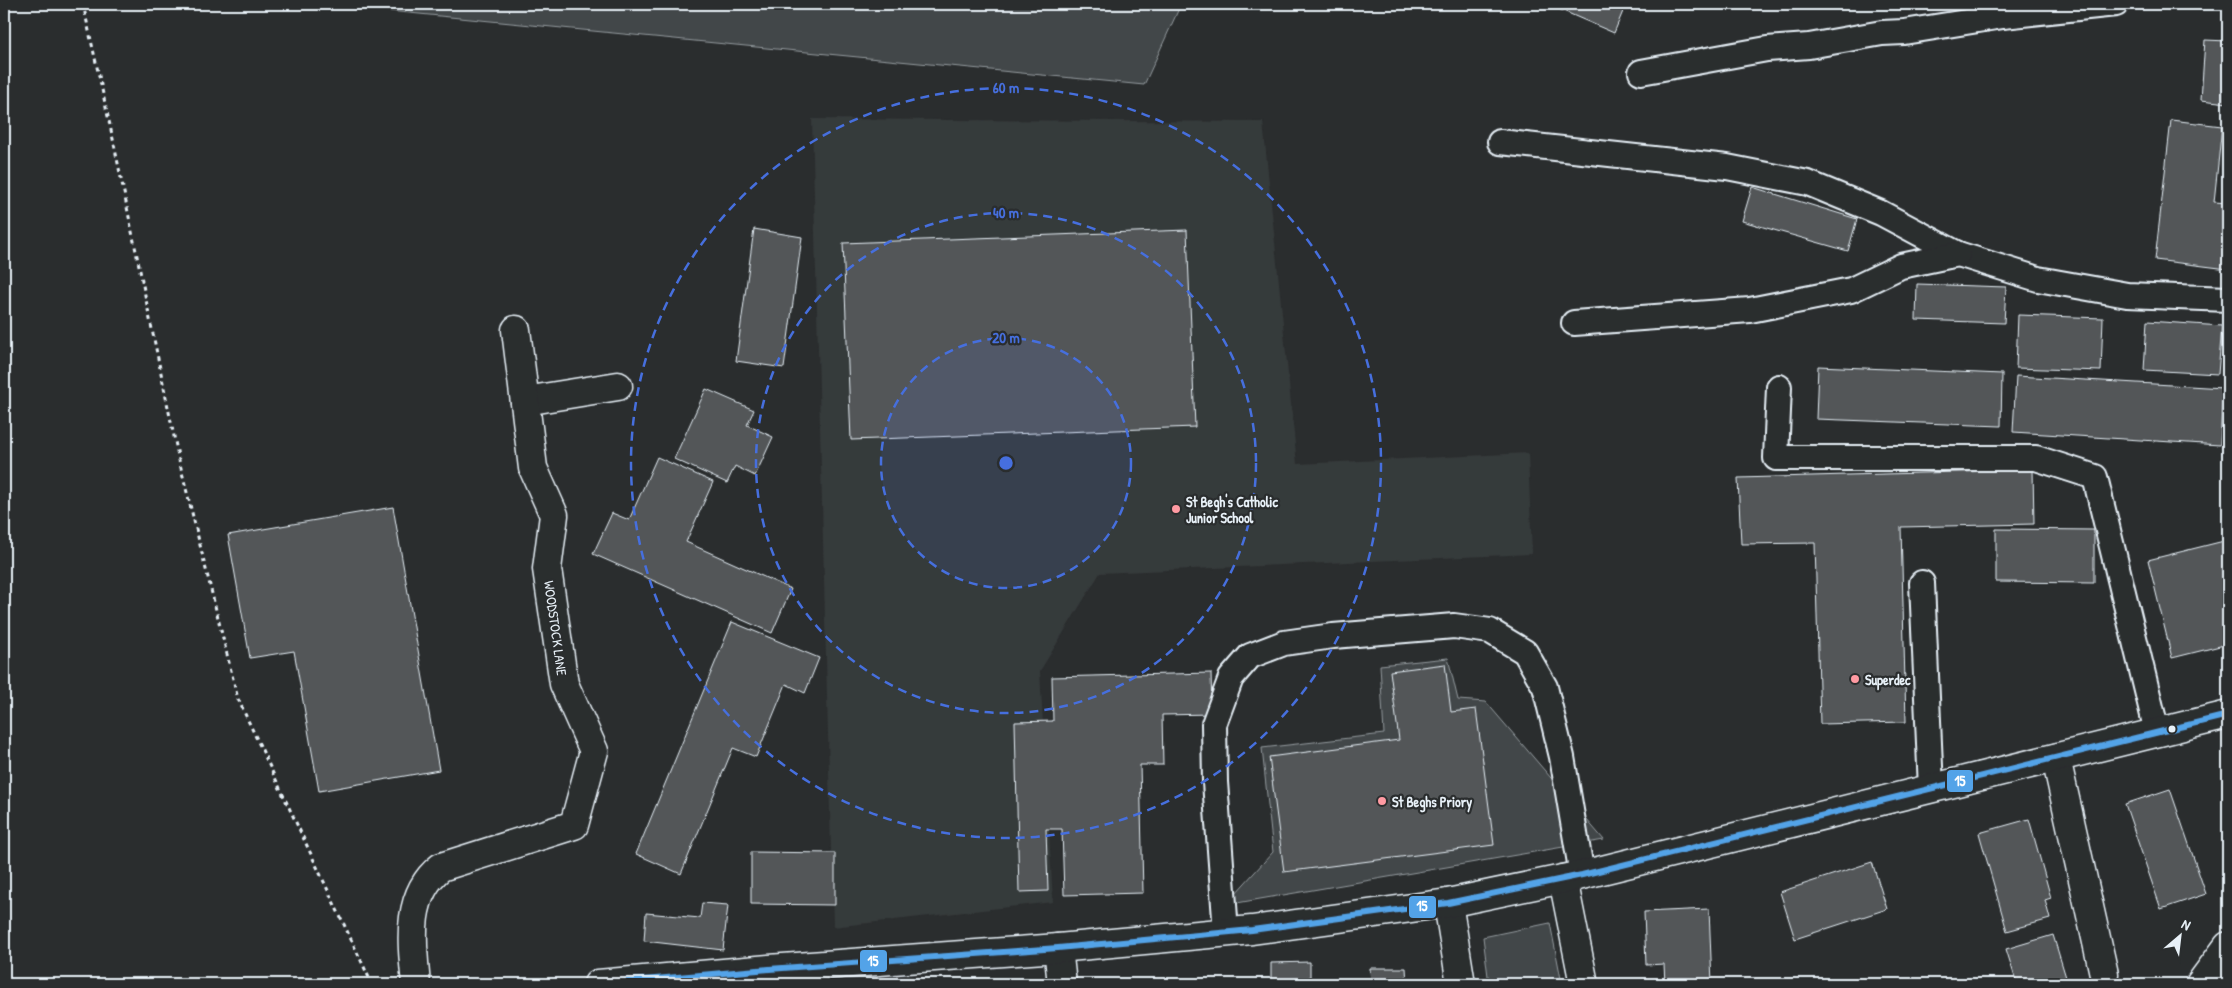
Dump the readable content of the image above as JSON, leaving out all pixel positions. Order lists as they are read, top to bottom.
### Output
{
  "streets": {
    "street": ["WOODSTOCK LANE"]
  },
  "places": ["St Begh's Catholic Junior School", "Superdec", "St Beghs Priory"],
  "lines": ["transit line 15"],
  "north": "top right",
  "rings": ["60 m", "40 m", "20 m"]
}
